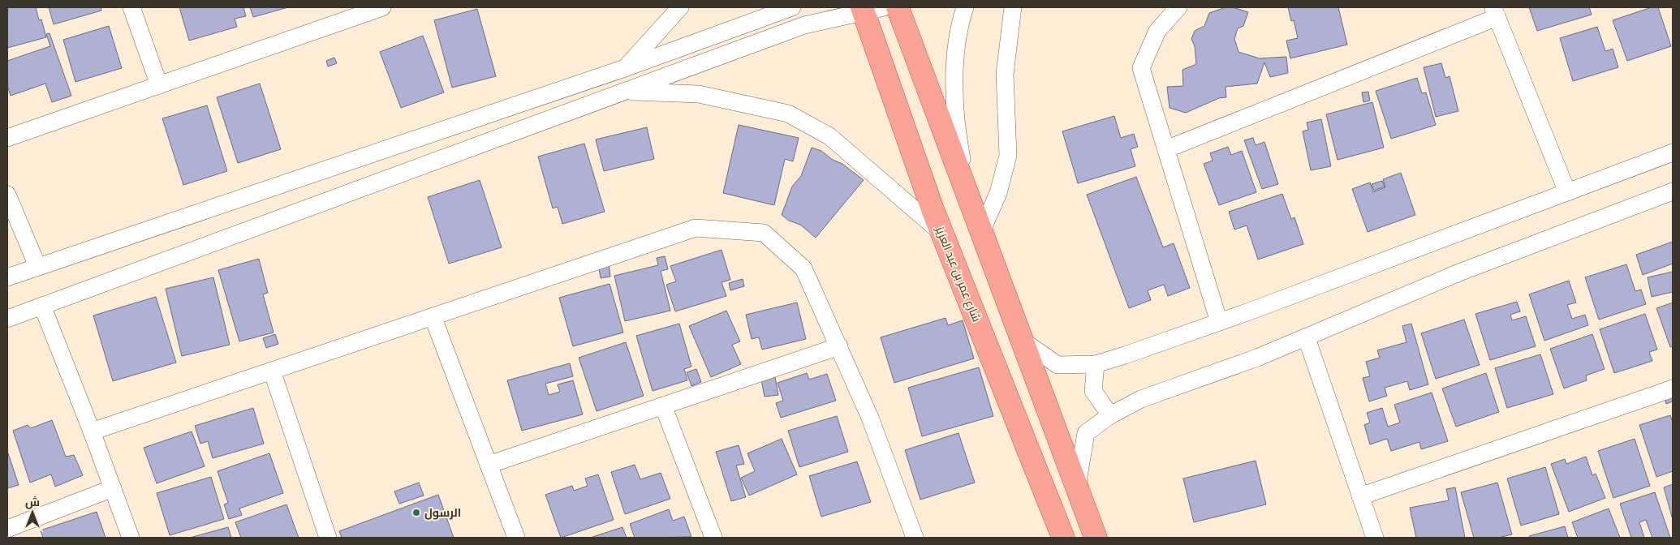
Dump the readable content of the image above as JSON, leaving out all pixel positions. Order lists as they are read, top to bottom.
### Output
{
  "streets": {
    "main road": ["شارع عمر بن عبد العزيز"]
  },
  "places": ["الرسول"],
  "north": "top"
}
